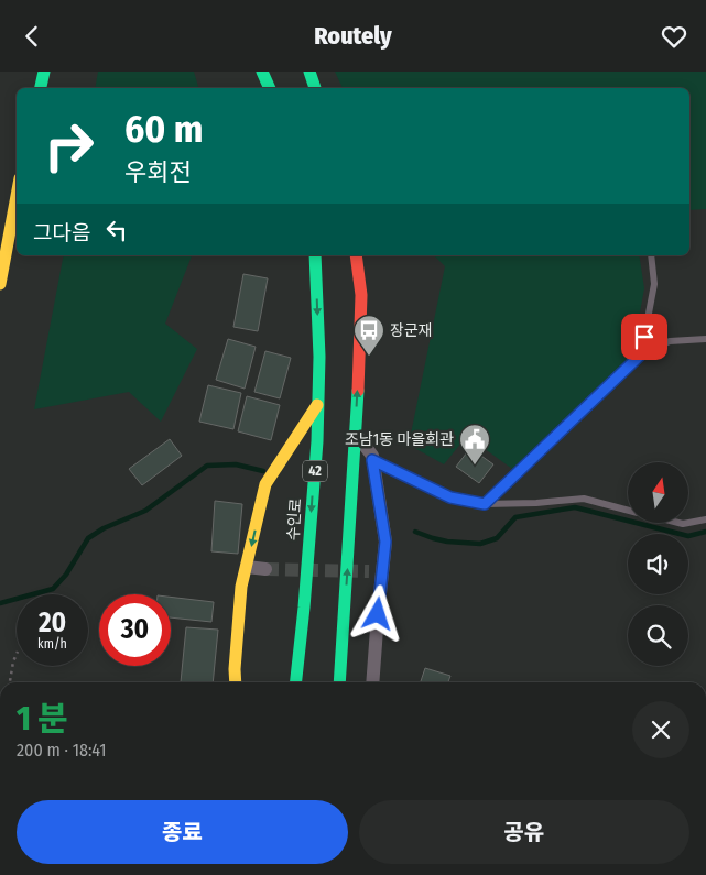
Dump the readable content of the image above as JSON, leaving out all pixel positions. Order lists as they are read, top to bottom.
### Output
{
  "streets": {
    "main road": ["42", "수인로"]
  },
  "places": {
    "bus stop": ["장군재"],
    "public building": ["조남1동 마을회관"]
  },
  "north": "top",
  "page": {
    "header": "Routely",
    "turn": ["60 m", "우회전"],
    "then": "그다음",
    "speed": "20 km/h",
    "limit": "30",
    "heading": ["1 분", "200 m · 18:41"],
    "buttons": ["종료", "공유"]
  }
}
